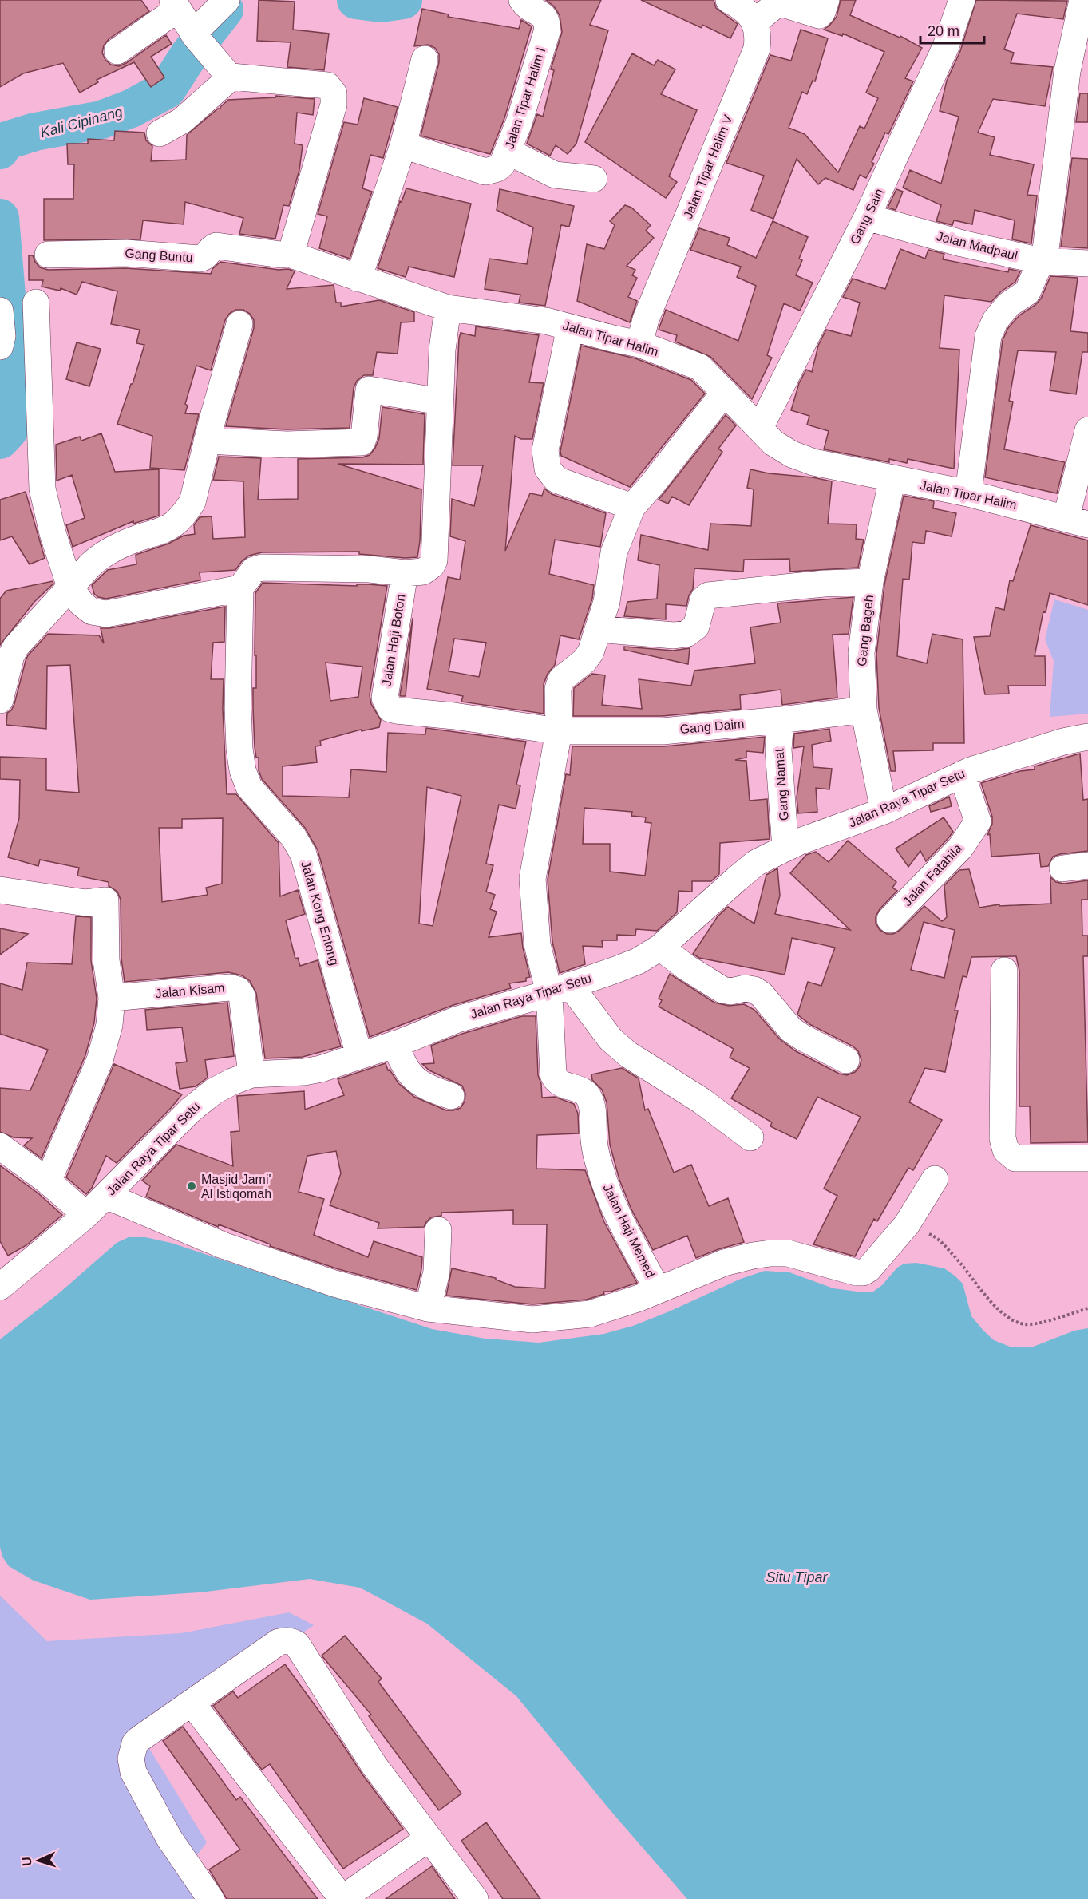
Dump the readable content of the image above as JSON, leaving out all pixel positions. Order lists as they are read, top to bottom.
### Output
{
  "streets": {
    "street": [
      "Jalan Tipar Halim I",
      "Jalan Tipar Halim V",
      "Gang Sain",
      "Jalan Madpaul",
      "Gang Buntu",
      "Jalan Tipar Halim",
      "Gang Bageh",
      "Jalan Haji Boton",
      "Gang Daim",
      "Gang Namat",
      "Jalan Raya Tipar Setu",
      "Jalan Fatahila",
      "Jalan Kong Entong",
      "Jalan Kisam",
      "Jalan Haji Memed"
    ]
  },
  "crossings": [
    ["Jalan Tipar Halim V", "Jalan Tipar Halim"],
    ["Gang Sain", "Jalan Madpaul"],
    ["Gang Sain", "Jalan Tipar Halim"],
    ["Gang Buntu", "Jalan Tipar Halim"],
    ["Jalan Tipar Halim", "Gang Bageh"],
    ["Gang Bageh", "Gang Daim"],
    ["Gang Bageh", "Jalan Raya Tipar Setu"],
    ["Jalan Haji Boton", "Gang Daim"],
    ["Gang Daim", "Gang Namat"],
    ["Gang Namat", "Jalan Raya Tipar Setu"],
    ["Jalan Raya Tipar Setu", "Jalan Fatahila"],
    ["Jalan Raya Tipar Setu", "Jalan Kong Entong"],
    ["Jalan Raya Tipar Setu", "Jalan Kisam"],
    ["Jalan Raya Tipar Setu", "Jalan Haji Memed"]
  ],
  "water": ["Kali Cipinang", "Situ Tipar"],
  "places": ["Masjid Jami' Al Istiqomah"],
  "scale_bar": "20 m",
  "north": "left"
}
